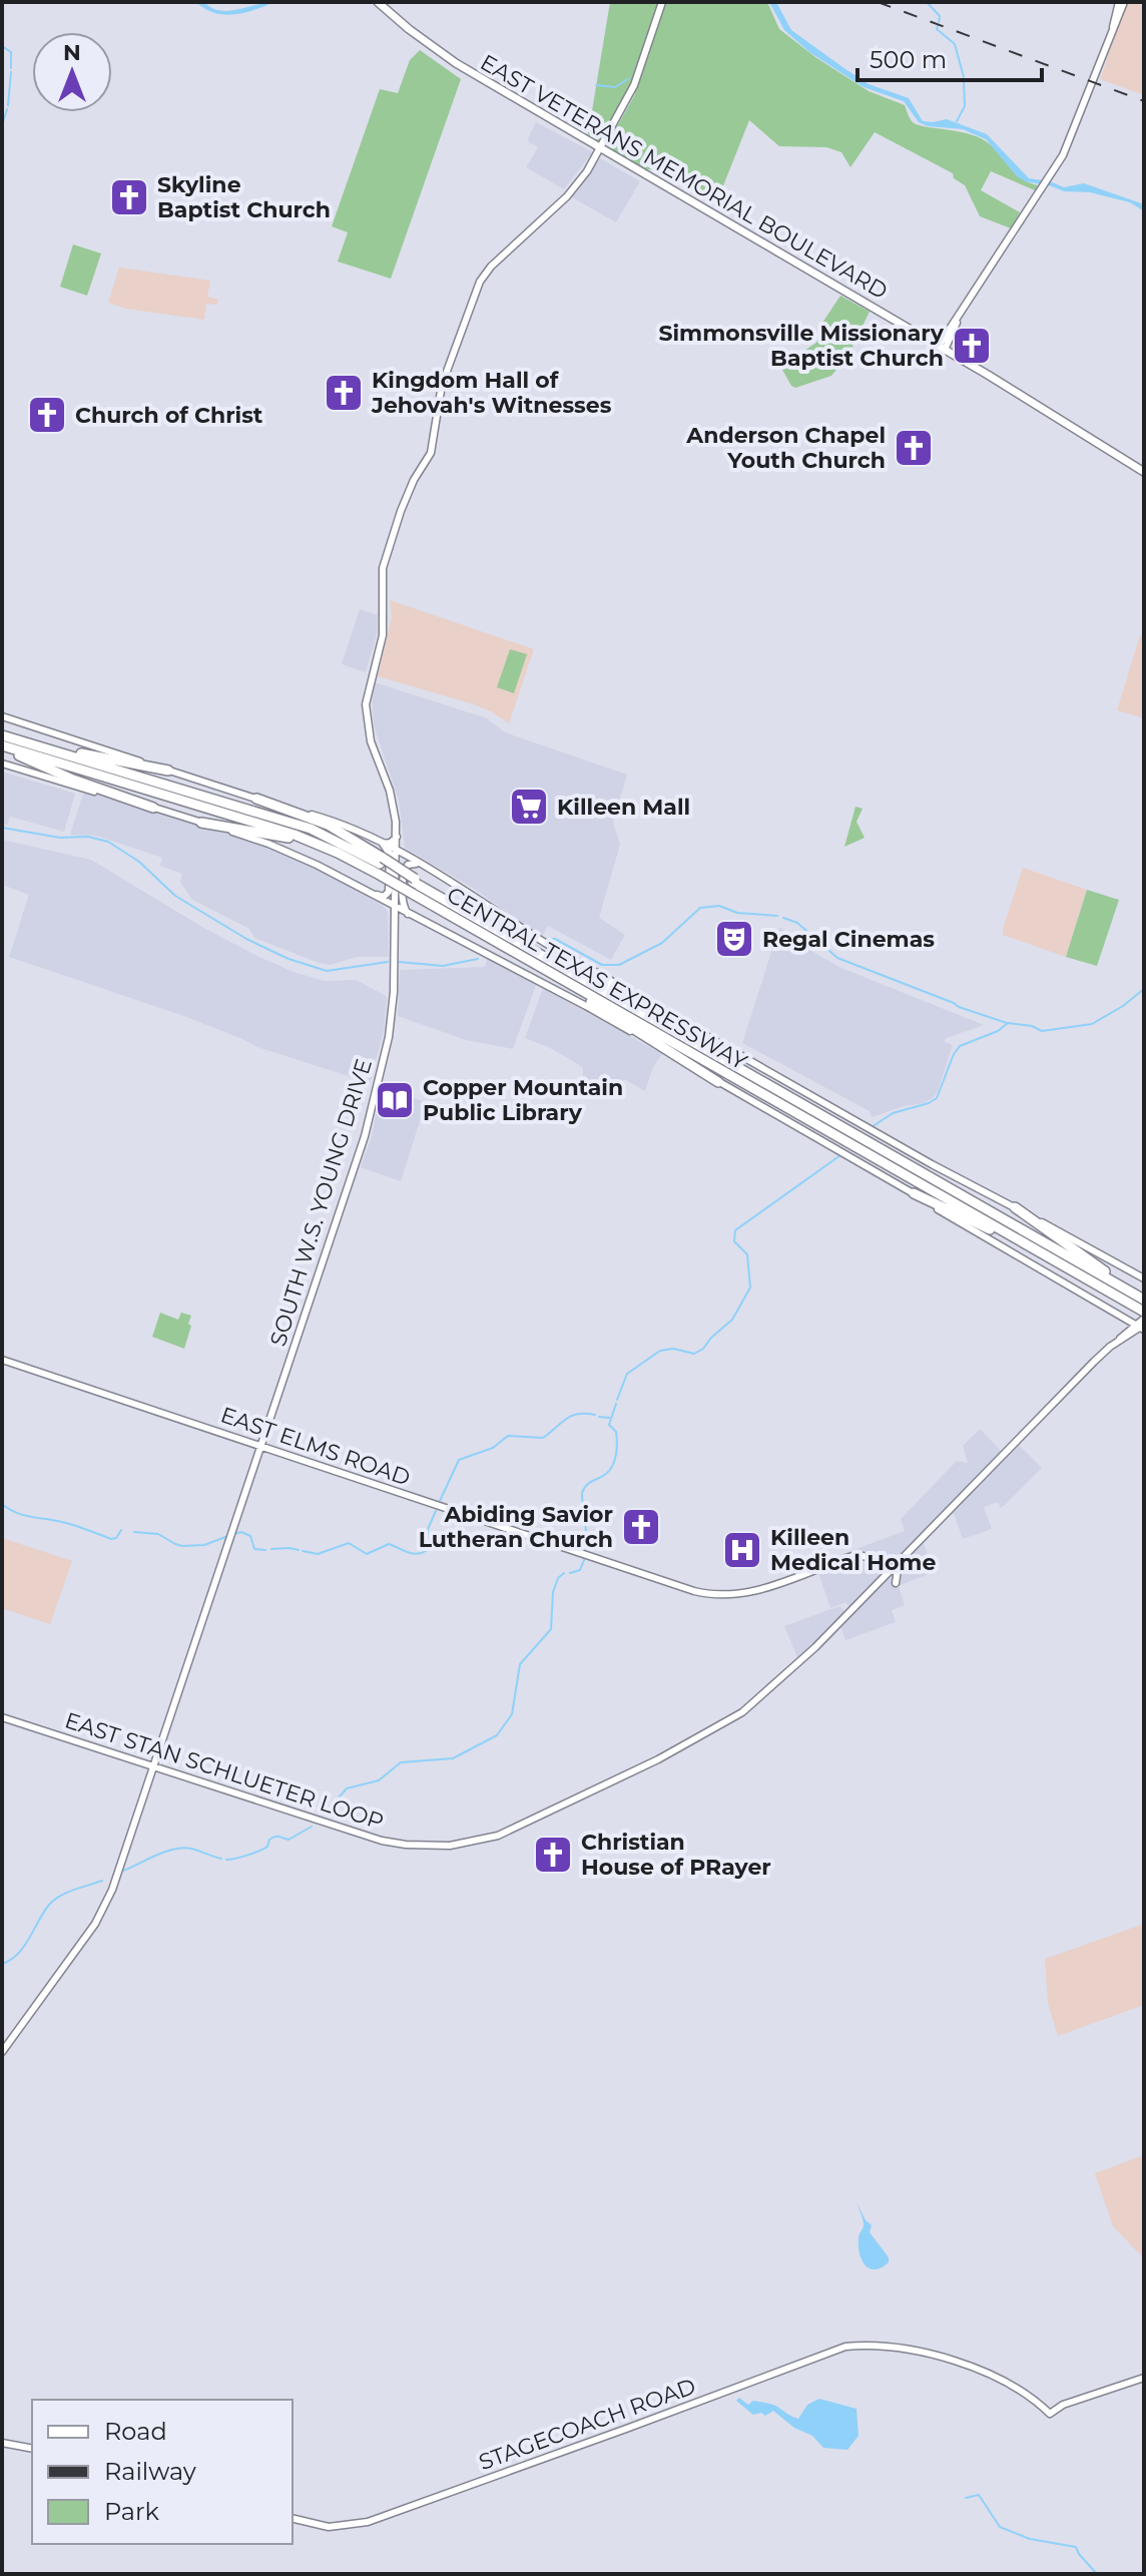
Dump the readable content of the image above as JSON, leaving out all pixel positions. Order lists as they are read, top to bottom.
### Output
{
  "streets": {
    "highway": ["CENTRAL TEXAS EXPRESSWAY"],
    "main road": [
      "EAST VETERANS MEMORIAL BOULEVARD",
      "SOUTH W.S. YOUNG DRIVE",
      "EAST ELMS ROAD",
      "EAST STAN SCHLUETER LOOP",
      "STAGECOACH ROAD"
    ]
  },
  "crossings": [
    ["EAST VETERANS MEMORIAL BOULEVARD", "SOUTH W.S. YOUNG DRIVE"],
    ["CENTRAL TEXAS EXPRESSWAY", "EAST STAN SCHLUETER LOOP"],
    ["SOUTH W.S. YOUNG DRIVE", "EAST ELMS ROAD"],
    ["SOUTH W.S. YOUNG DRIVE", "EAST STAN SCHLUETER LOOP"],
    ["EAST ELMS ROAD", "EAST STAN SCHLUETER LOOP"]
  ],
  "places": {
    "church": [
      "Skyline Baptist Church",
      "Simmonsville Missionary Baptist Church",
      "Kingdom Hall of Jehovah's Witnesses",
      "Church of Christ",
      "Anderson Chapel Youth Church",
      "Abiding Savior Lutheran Church",
      "Christian House of PRayer"
    ],
    "supermarket": ["Killeen Mall"],
    "theatre": ["Regal Cinemas"],
    "library": ["Copper Mountain Public Library"],
    "hospital": ["Killeen Medical Home"]
  },
  "legend": ["Road", "Railway", "Park"],
  "scale_bar": "500 m",
  "north": "top"
}
